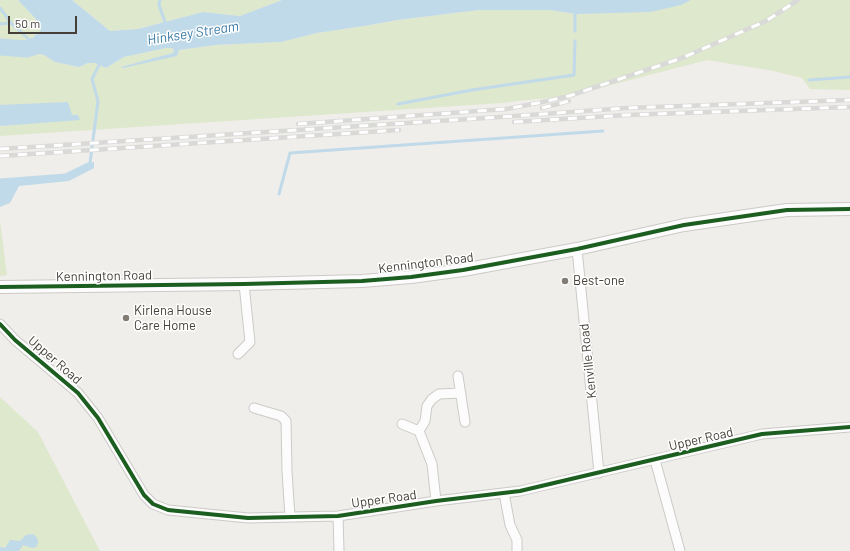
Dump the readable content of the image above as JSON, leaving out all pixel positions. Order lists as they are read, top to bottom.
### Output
{
  "streets": {
    "street": ["Kennington Road", "Upper Road", "Kenville Road"]
  },
  "crossings": [
    ["Kennington Road", "Kenville Road"],
    ["Upper Road", "Kenville Road"]
  ],
  "water": ["Hinksey Stream"],
  "places": ["Best-one", "Kirlena House Care Home"],
  "scale_bar": "50 m"
}
